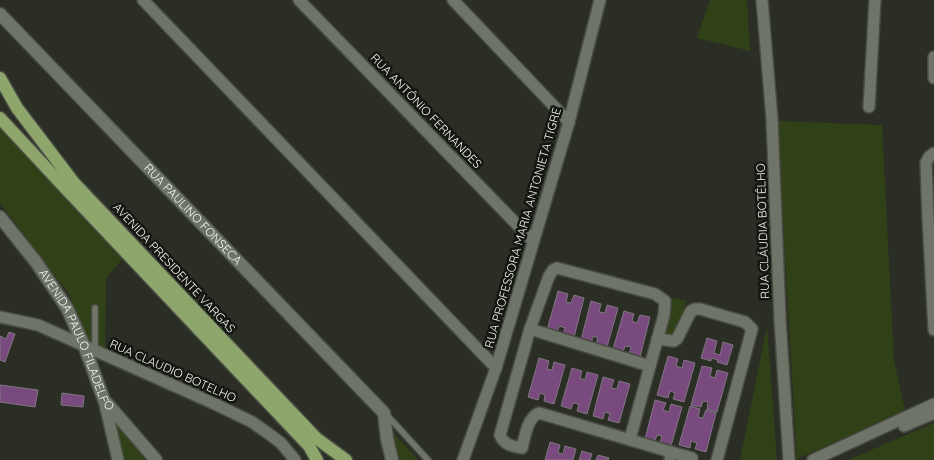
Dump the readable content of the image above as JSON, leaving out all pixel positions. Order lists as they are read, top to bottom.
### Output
{
  "streets": {
    "main road": ["AVENIDA PRESIDENTE VARGAS"],
    "street": [
      "RUA ANTÔNIO FERNANDES",
      "RUA PAULINO FONSECA",
      "RUA PROFESSORA MARIA ANTONIETA TIGRE",
      "RUA CLÁUDIA BOTÊLHO",
      "AVENIDA PAULO FILADELFO",
      "RUA CLAUDIO BOTELHO"
    ]
  },
  "crossings": [
    ["RUA ANTÔNIO FERNANDES", "RUA PROFESSORA MARIA ANTONIETA TIGRE"],
    ["AVENIDA PAULO FILADELFO", "RUA CLAUDIO BOTELHO"]
  ]
}
